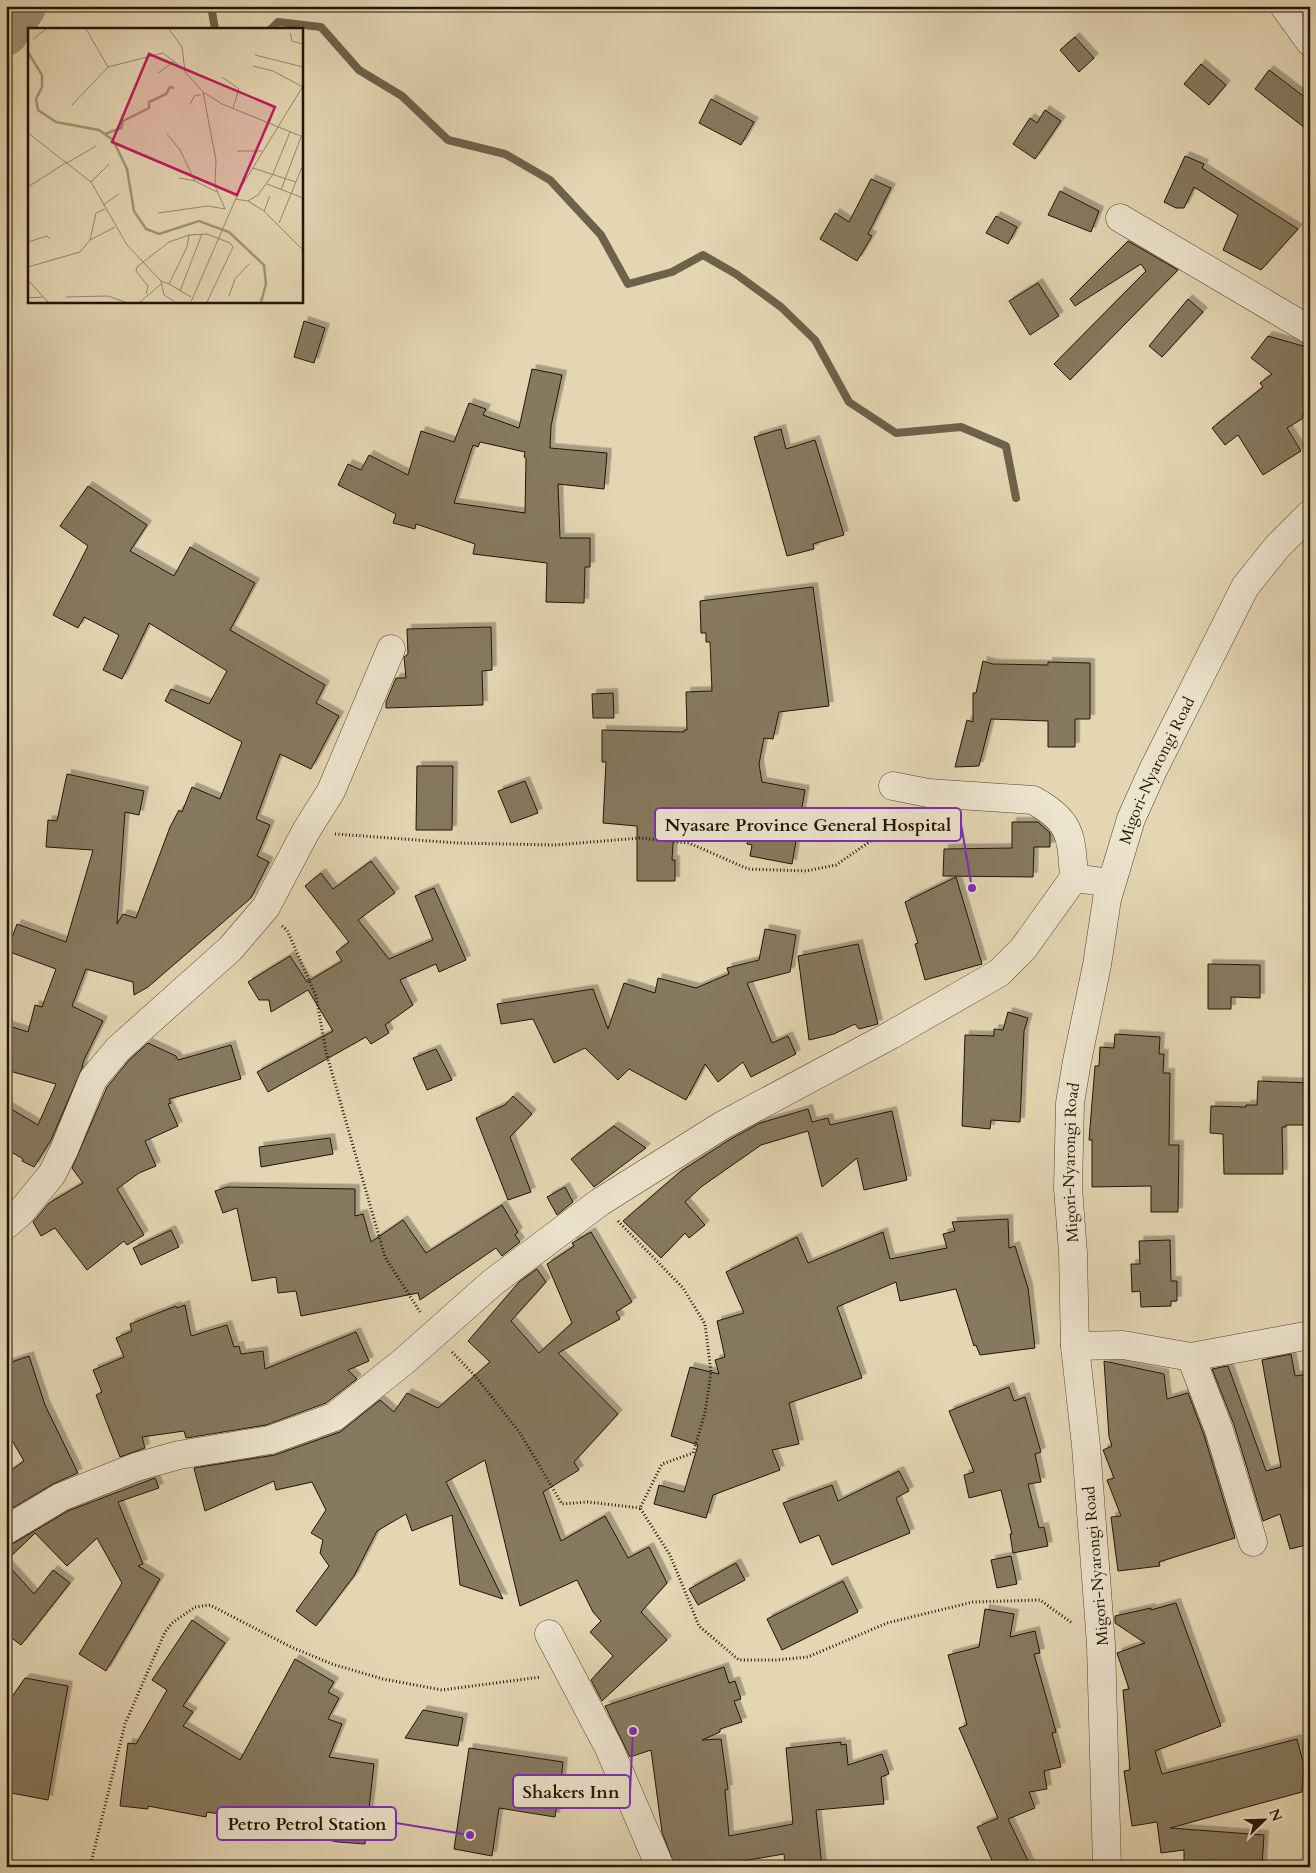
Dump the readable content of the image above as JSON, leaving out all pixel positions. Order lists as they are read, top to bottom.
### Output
{
  "streets": {
    "street": ["Migori-Nyarongi Road"]
  },
  "places": ["Nyasare Province General Hospital", "Shakers Inn", "Petro Petrol Station"],
  "north": "top right"
}
